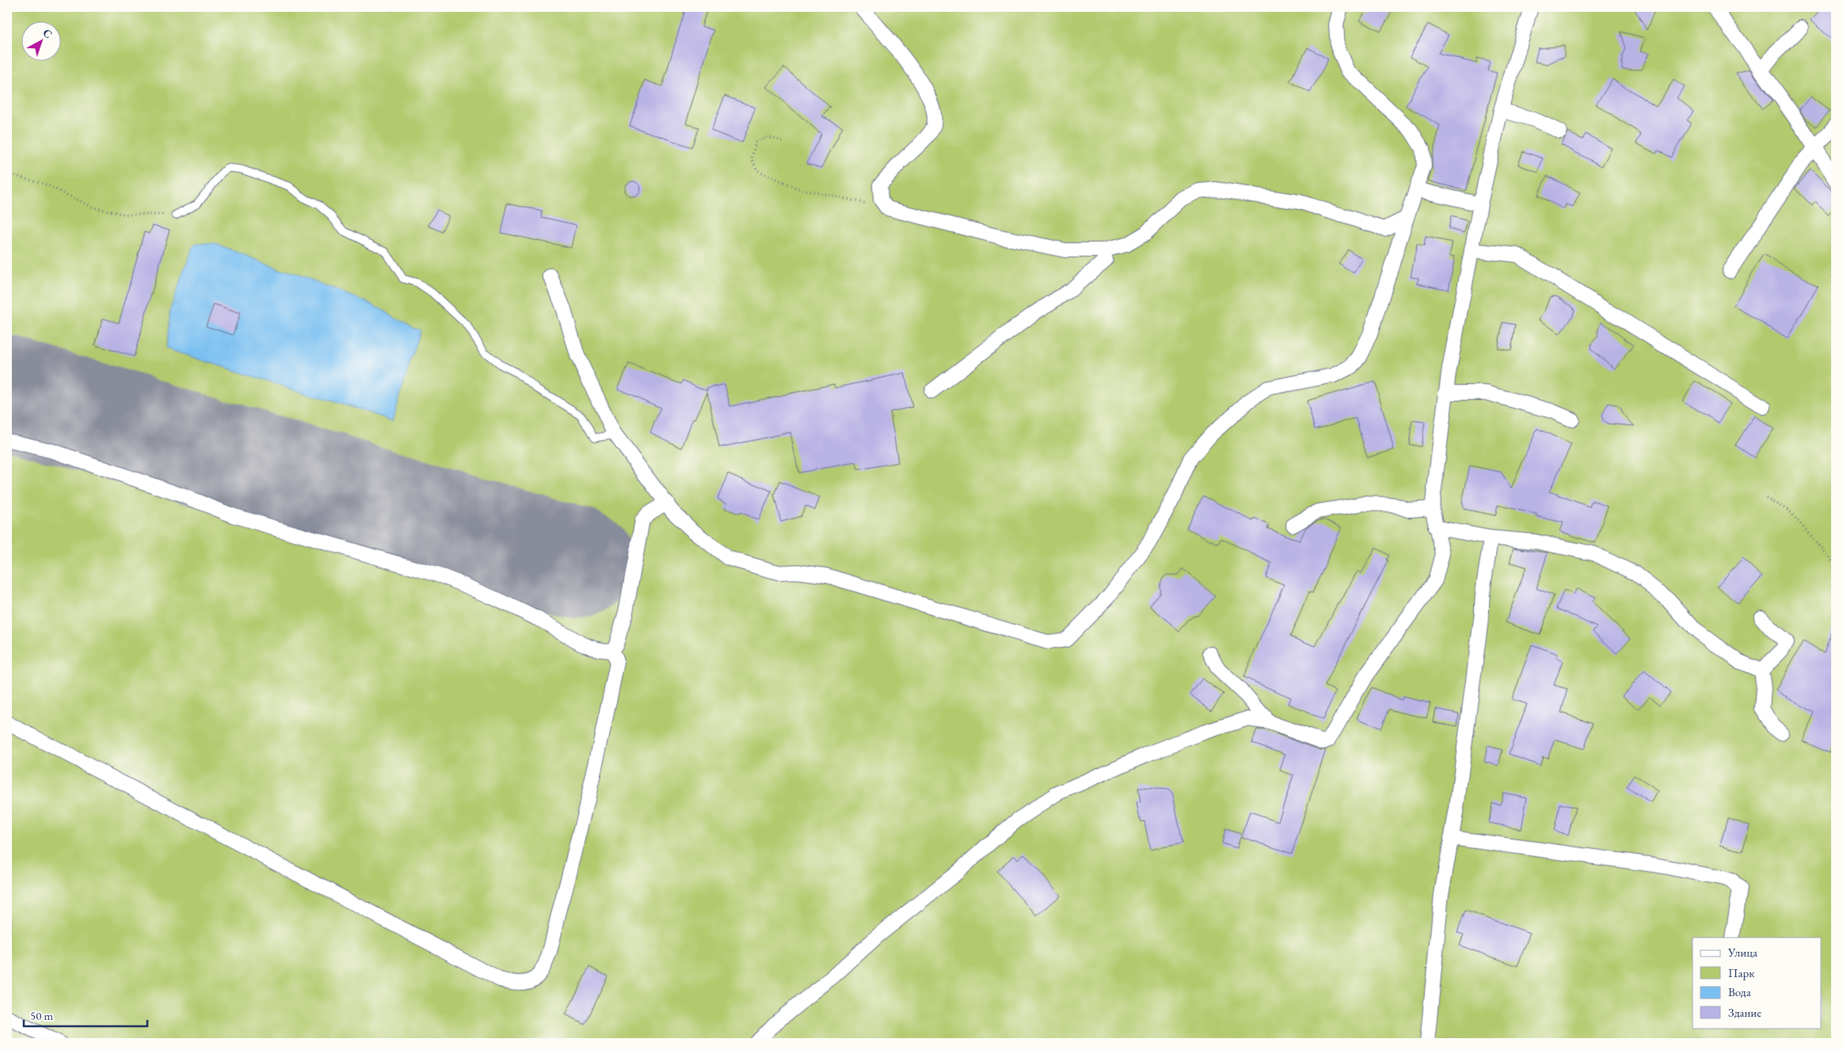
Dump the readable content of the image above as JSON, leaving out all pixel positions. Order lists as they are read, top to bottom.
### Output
{
  "legend": [
    "Улица",
    "Парк",
    "Вода",
    "Здание"
  ],
  "scale_bar": "50 m",
  "north": "top right"
}
